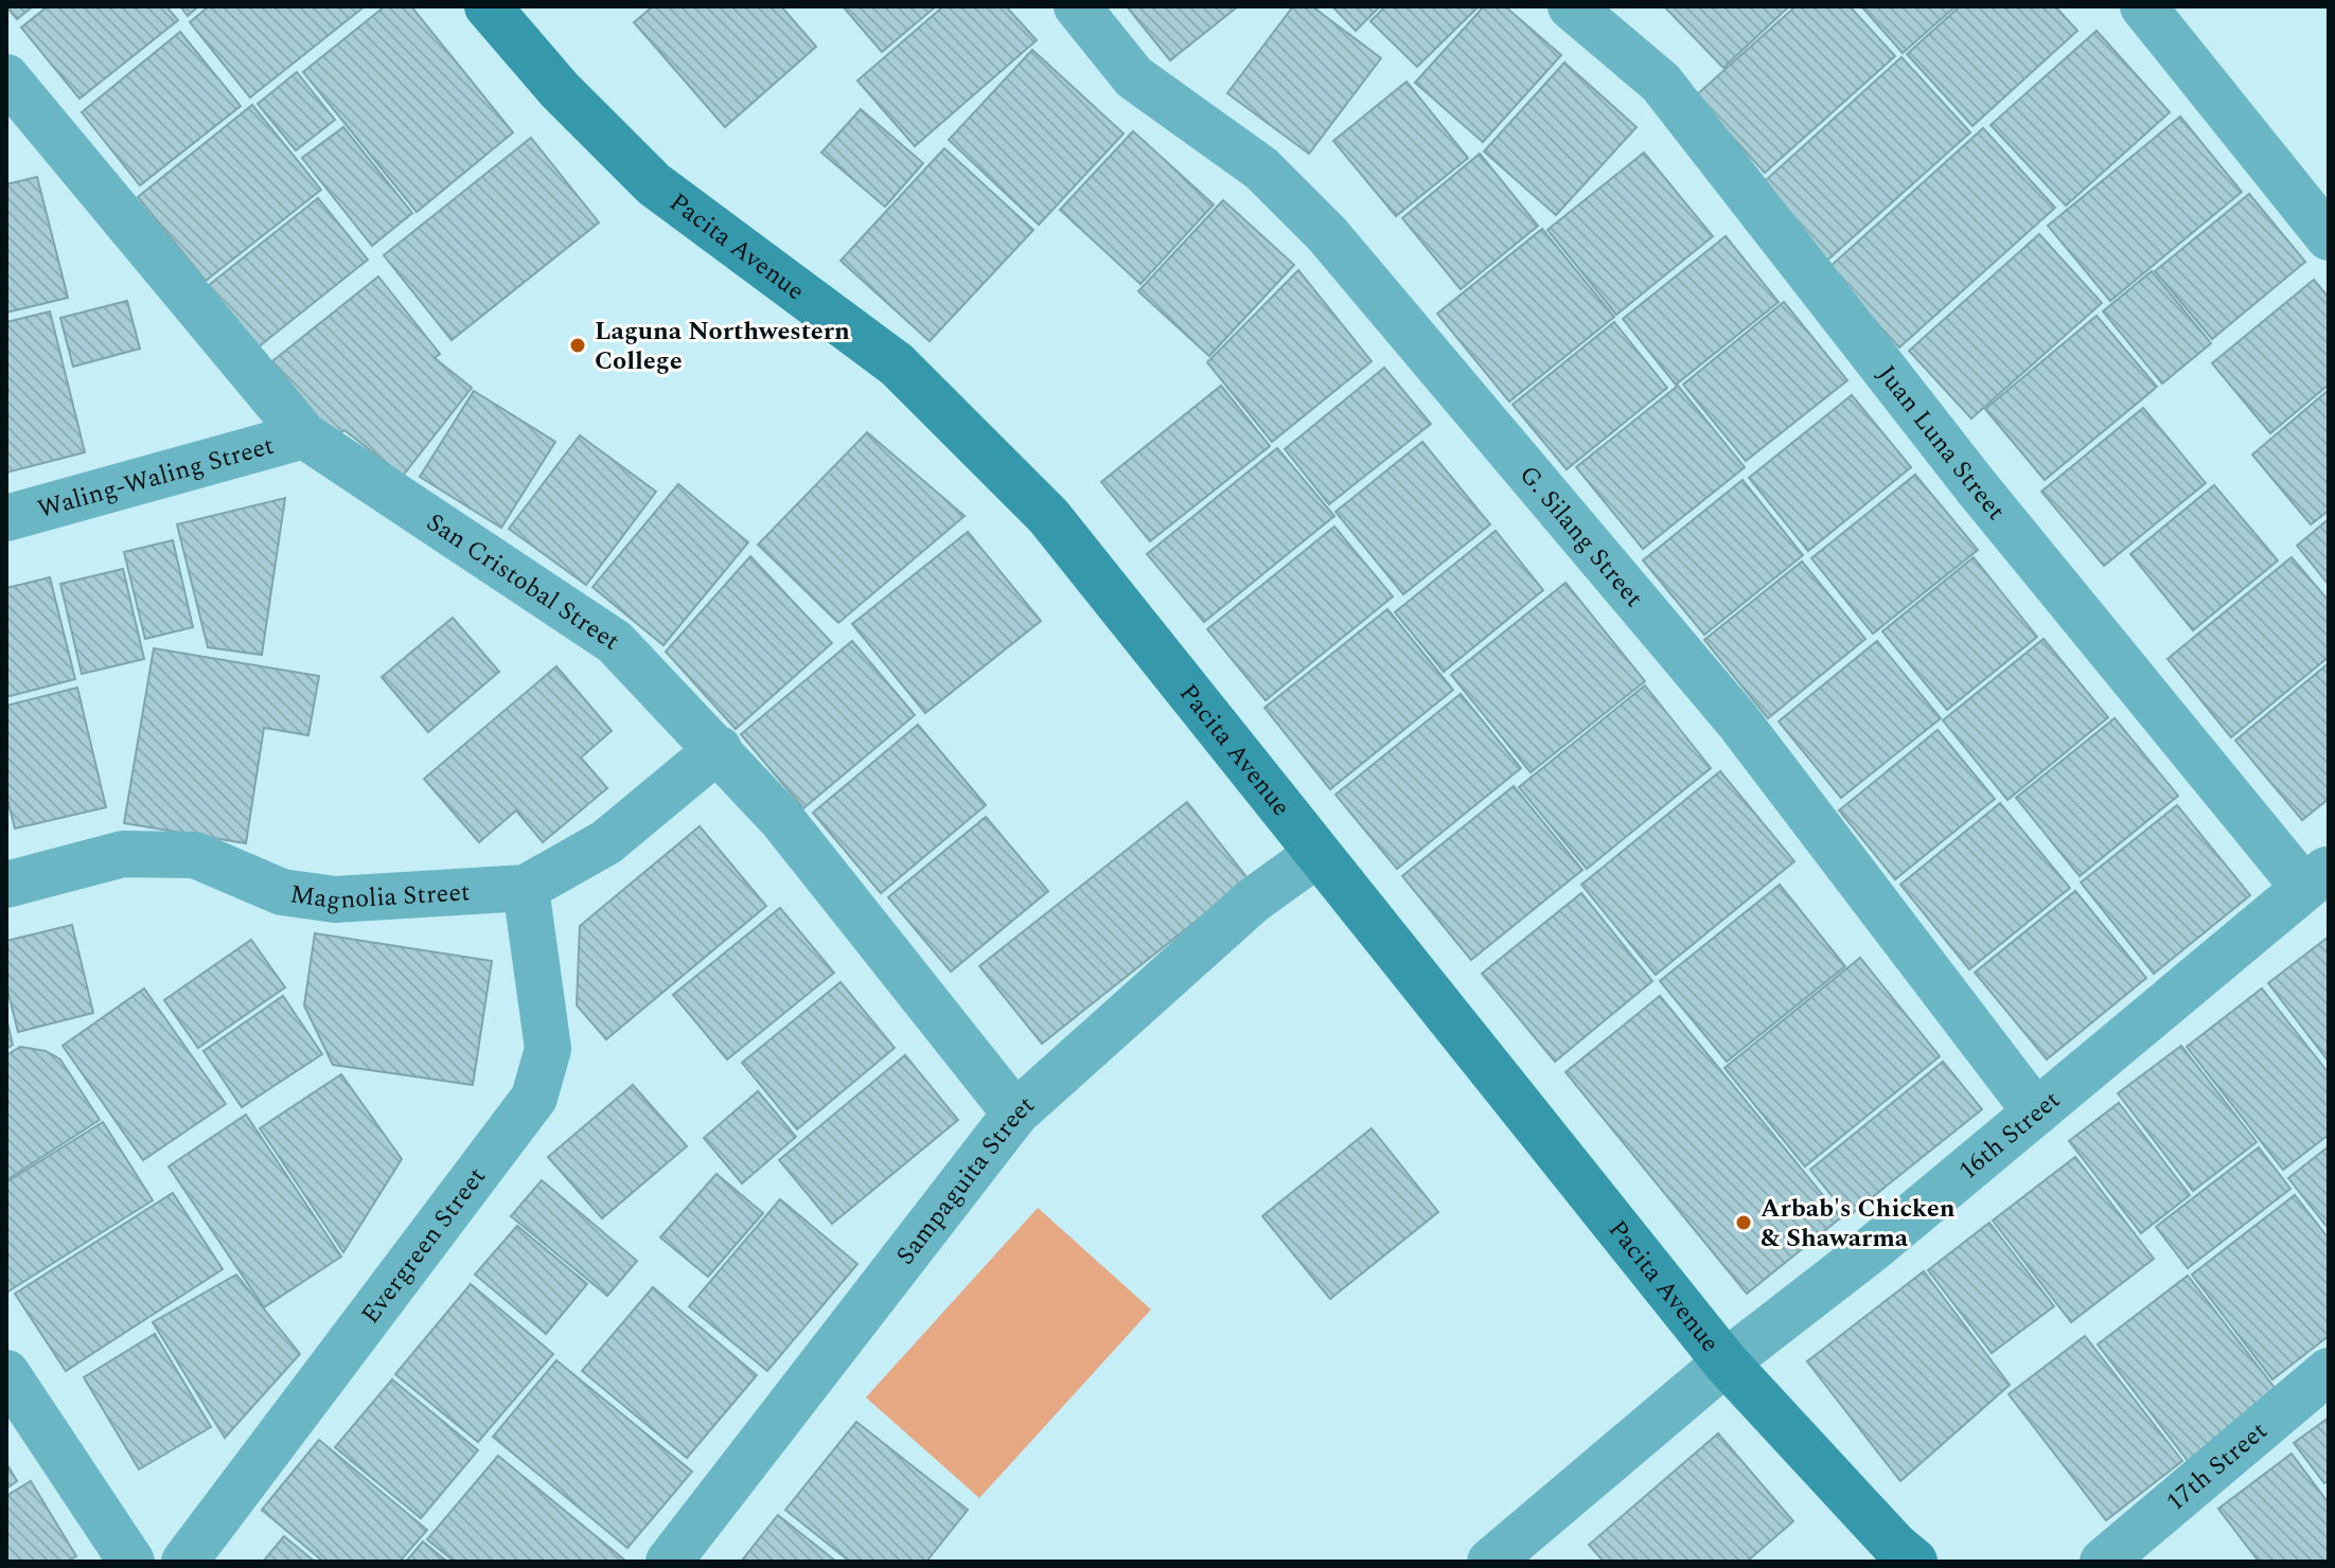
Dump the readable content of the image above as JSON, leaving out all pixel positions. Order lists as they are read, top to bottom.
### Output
{
  "streets": {
    "main road": ["Pacita Avenue"],
    "street": [
      "Juan Luna Street",
      "Waling-Waling Street",
      "G. Silang Street",
      "San Cristobal Street",
      "Magnolia Street",
      "16th Street",
      "Sampaguita Street",
      "Evergreen Street",
      "17th Street"
    ]
  },
  "crossings": [
    ["Pacita Avenue", "16th Street"],
    ["Pacita Avenue", "Sampaguita Street"],
    ["Juan Luna Street", "16th Street"],
    ["Waling-Waling Street", "San Cristobal Street"],
    ["G. Silang Street", "16th Street"],
    ["San Cristobal Street", "Magnolia Street"],
    ["San Cristobal Street", "Sampaguita Street"],
    ["Magnolia Street", "Evergreen Street"]
  ],
  "places": ["Laguna Northwestern College", "Arbab's Chicken & Shawarma"]
}
